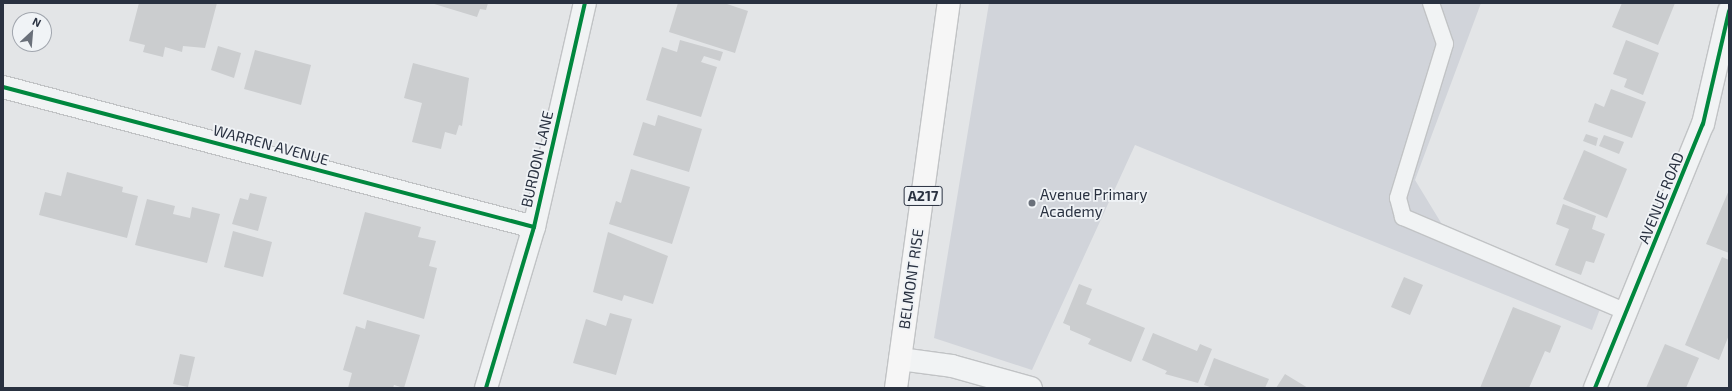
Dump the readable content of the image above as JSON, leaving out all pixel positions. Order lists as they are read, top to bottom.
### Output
{
  "streets": {
    "highway": ["A217", "BELMONT RISE"],
    "street": ["WARREN AVENUE", "BURDON LANE", "AVENUE ROAD"]
  },
  "crossings": [
    ["WARREN AVENUE", "BURDON LANE"]
  ],
  "places": ["Avenue Primary Academy"],
  "north": "top right"
}
